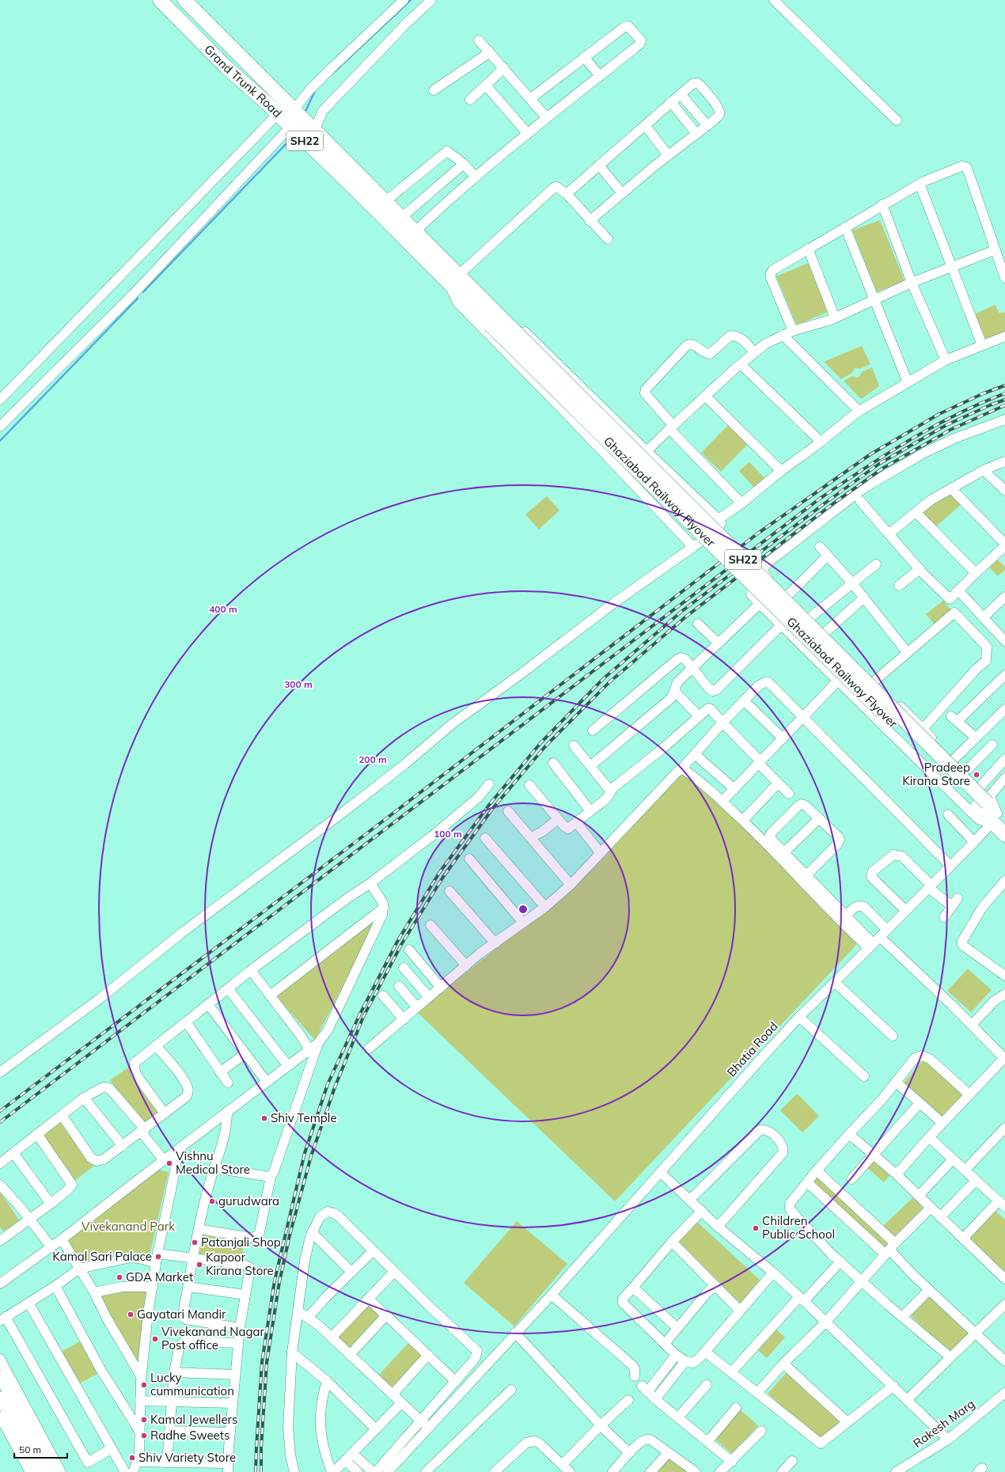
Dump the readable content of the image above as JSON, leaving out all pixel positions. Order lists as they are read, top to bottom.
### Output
{
  "streets": {
    "highway": ["Grand Trunk Road", "SH22", "Ghaziabad Railway Flyover"],
    "street": ["Bhatia Road", "Rakesh Marg"]
  },
  "crossings": [
    ["Grand Trunk Road", "Ghaziabad Railway Flyover"],
    ["SH22", "Ghaziabad Railway Flyover"],
    ["SH22", "Bhatia Road"],
    ["Ghaziabad Railway Flyover", "Bhatia Road"]
  ],
  "parks": ["Vivekanand Park"],
  "places": [
    "Pradeep Kirana Store",
    "Shiv Temple",
    "Vishnu Medical Store",
    "gurudwara",
    "Children Public School",
    "Patanjali Shop",
    "Kamal Sari Palace",
    "Kapoor Kirana Store",
    "GDA Market",
    "Gayatari Mandir",
    "Vivekanand Nagar Post office",
    "Lucky cummunication",
    "Kamal Jewellers",
    "Radhe Sweets",
    "Shiv Variety Store"
  ],
  "scale_bar": "50 m",
  "rings": [
    "400 m",
    "300 m",
    "200 m",
    "100 m"
  ]
}
